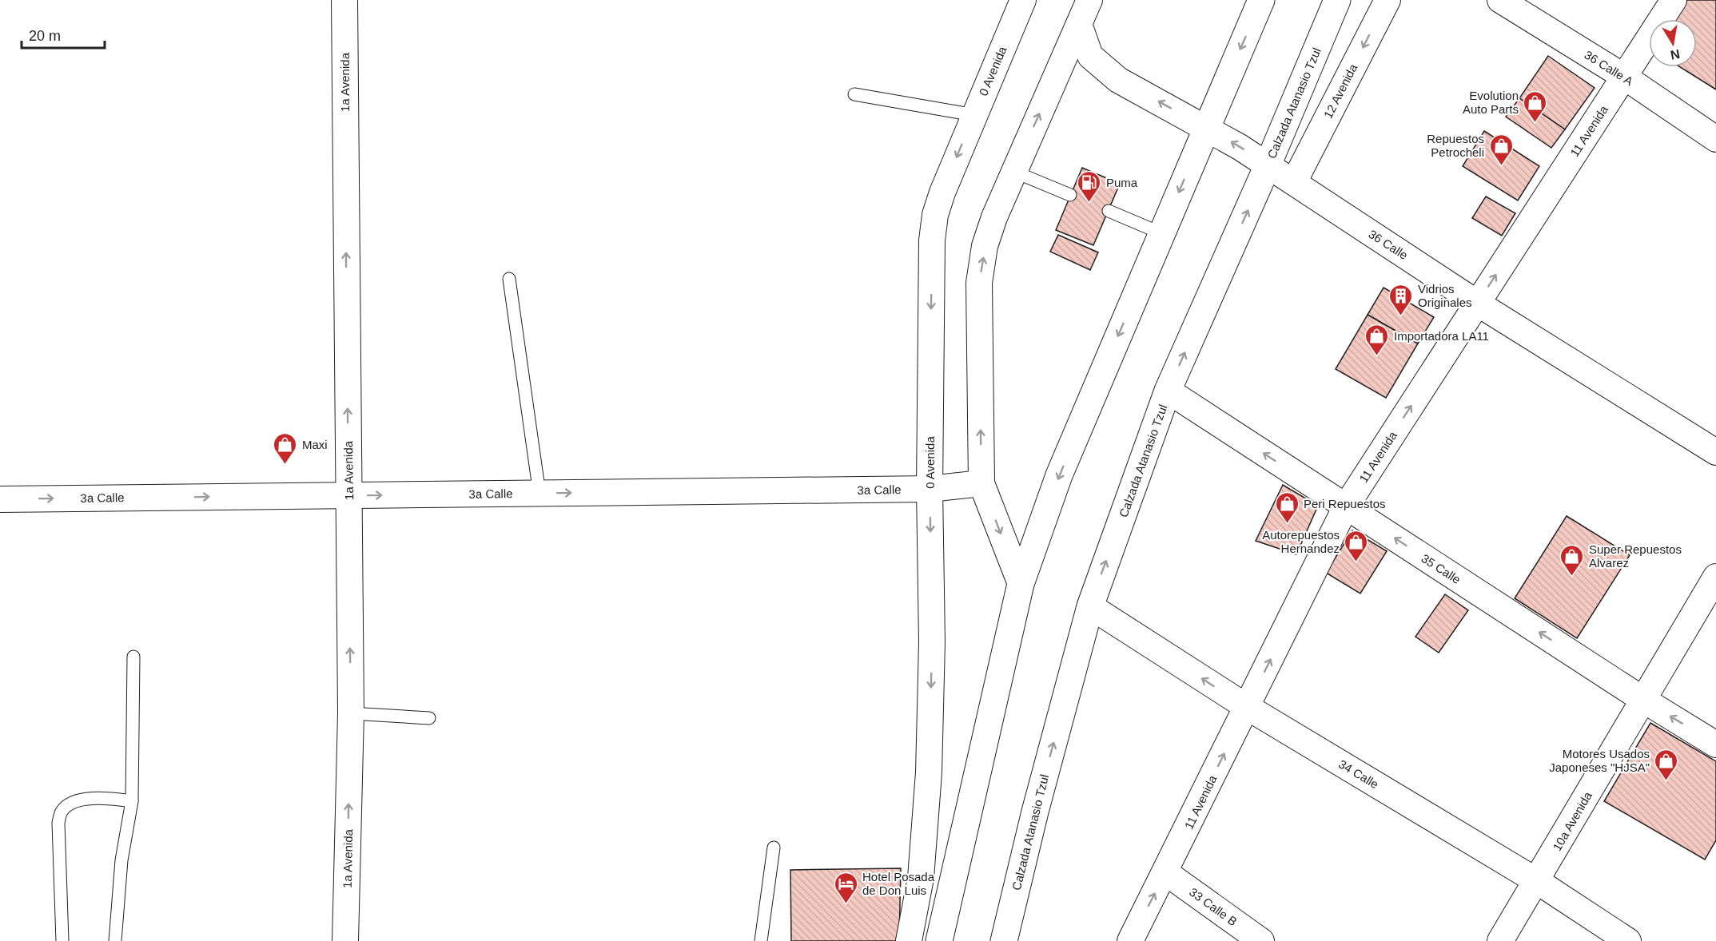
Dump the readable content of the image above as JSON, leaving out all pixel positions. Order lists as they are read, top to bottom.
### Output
{
  "streets": {
    "main road": ["Calzada Atanasio Tzul"],
    "street": [
      "36 Calle A",
      "0 Avenida",
      "1a Avenida",
      "12 Avenida",
      "11 Avenida",
      "36 Calle",
      "3a Calle",
      "35 Calle",
      "34 Calle",
      "10a Avenida",
      "33 Calle B"
    ]
  },
  "crossings": [
    ["36 Calle A", "11 Avenida"],
    ["0 Avenida", "3a Calle"],
    ["1a Avenida", "3a Calle"],
    ["12 Avenida", "36 Calle"],
    ["Calzada Atanasio Tzul", "36 Calle"],
    ["Calzada Atanasio Tzul", "35 Calle"],
    ["Calzada Atanasio Tzul", "34 Calle"],
    ["11 Avenida", "36 Calle"],
    ["11 Avenida", "35 Calle"],
    ["11 Avenida", "34 Calle"],
    ["11 Avenida", "33 Calle B"],
    ["35 Calle", "10a Avenida"],
    ["34 Calle", "10a Avenida"]
  ],
  "one_way": [
    "1a Avenida",
    "12 Avenida",
    "11 Avenida",
    "3a Calle",
    "35 Calle"
  ],
  "places": {
    "shop": [
      "Evolution Auto Parts",
      "Repuestos Petrocheli",
      "Importadora LA11",
      "Maxi",
      "Peri Repuestos",
      "Autorepuestos Hernandez",
      "Super Repuestos Alvarez",
      "Motores Usados Japoneses \"HJSA\""
    ],
    "fuel station": ["Puma"],
    "building": ["Vidrios Originales"],
    "hotel": ["Hotel Posada de Don Luis"]
  },
  "scale_bar": "20 m",
  "north": "bottom"
}
